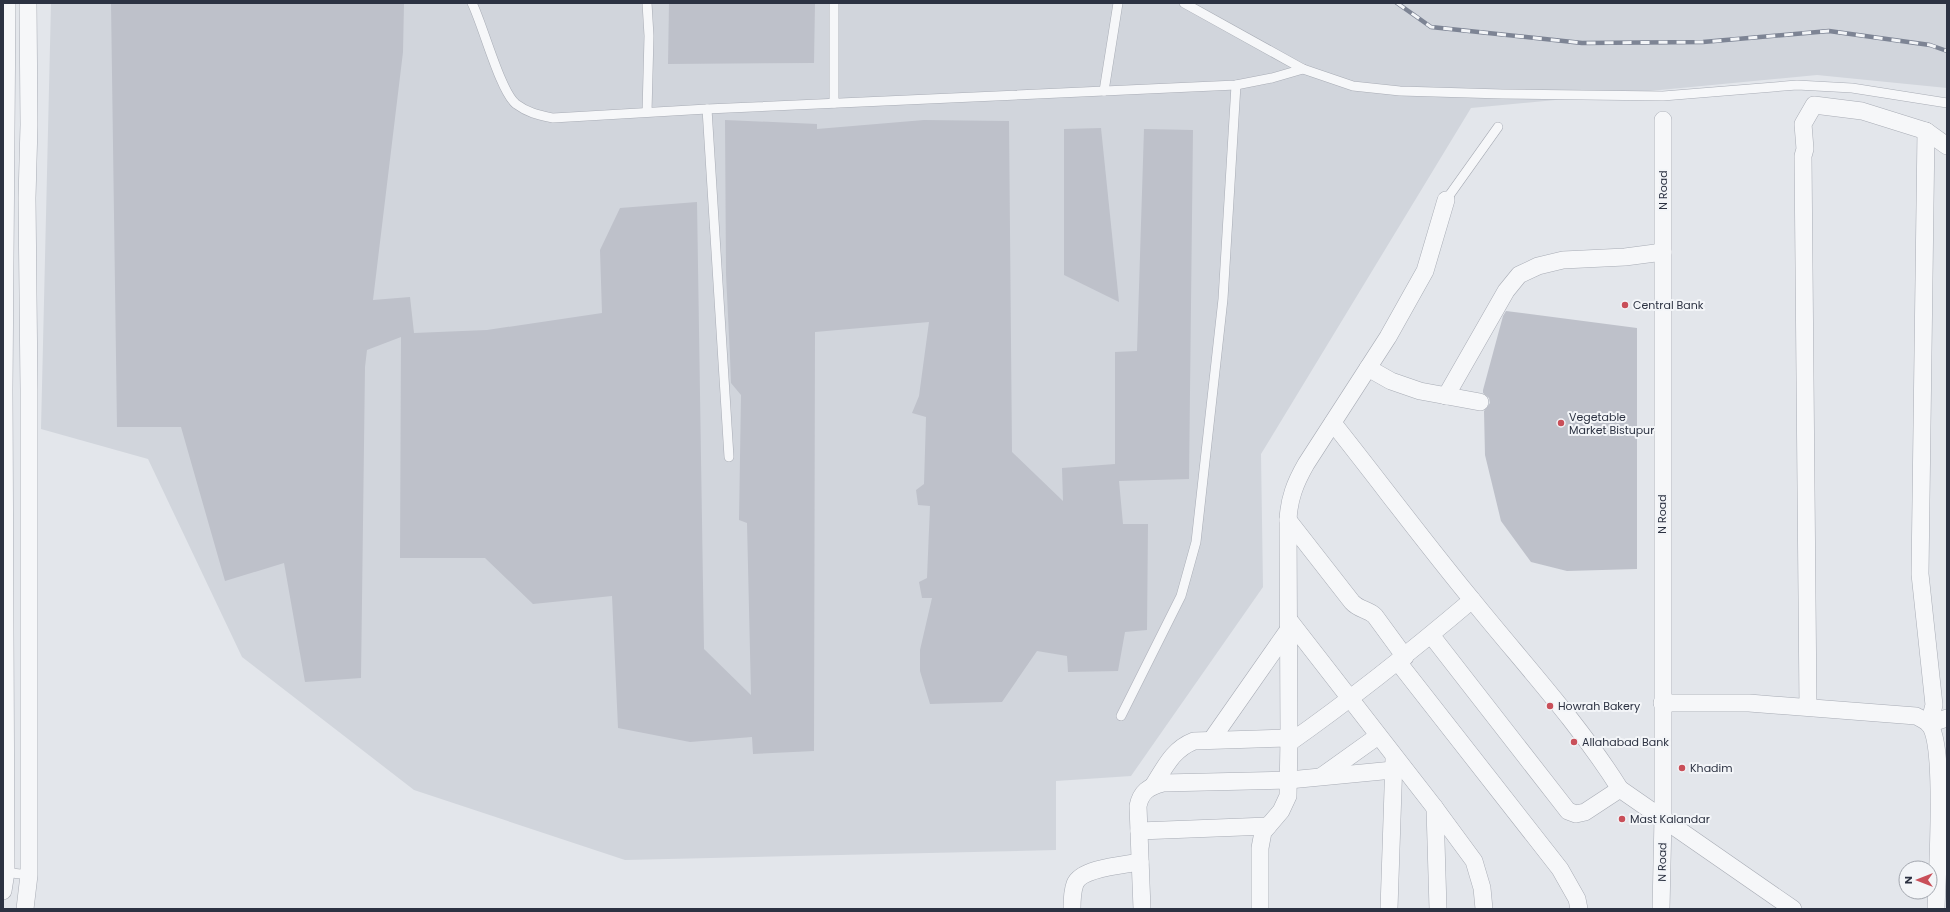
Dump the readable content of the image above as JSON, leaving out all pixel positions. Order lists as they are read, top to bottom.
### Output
{
  "streets": {
    "street": ["N Road"]
  },
  "places": [
    "Central Bank",
    "Vegetable Market Bistupur",
    "Howrah Bakery",
    "Allahabad Bank",
    "Khadim",
    "Mast Kalandar"
  ],
  "north": "left"
}
